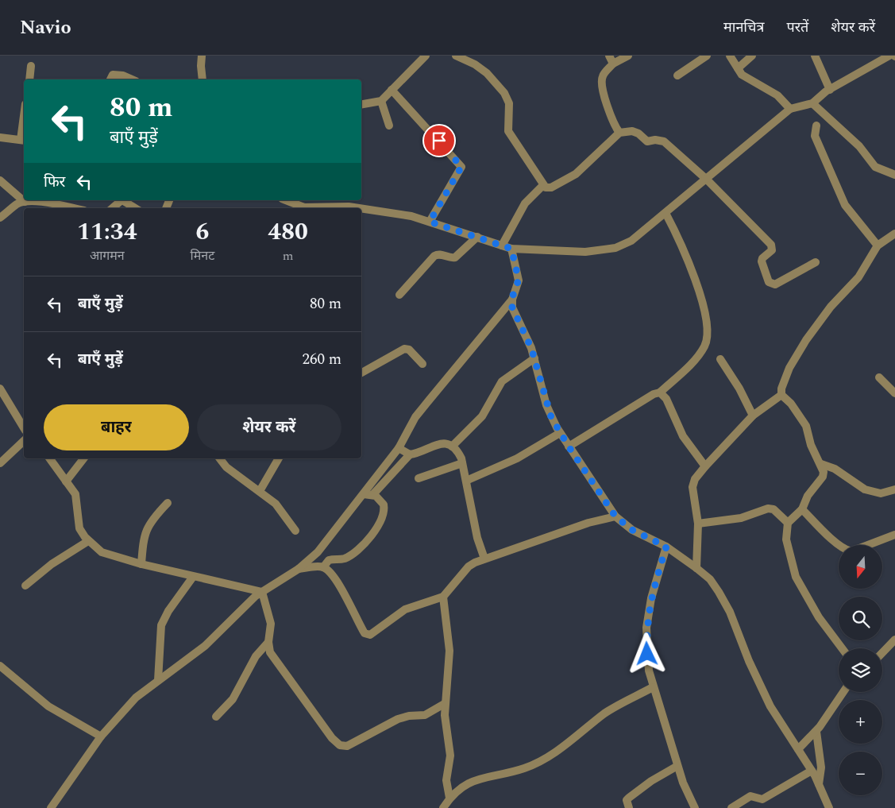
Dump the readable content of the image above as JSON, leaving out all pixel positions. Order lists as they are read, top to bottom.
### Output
{
  "north": "bottom",
  "page": {
    "header": "Navio",
    "nav": ["मानचित्र", "परतें", "शेयर करें"],
    "turn": ["80 m", "बाएँ मुड़ें"],
    "then": "फिर",
    "eta": [
      "11:34",
      "आगमन",
      "6",
      "मिनट",
      "480",
      "m"
    ],
    "list": [
      {
        "name": "बाएँ मुड़ें",
        "value": "80 m"
      },
      {
        "name": "बाएँ मुड़ें",
        "value": "260 m"
      }
    ],
    "buttons": ["बाहर", "शेयर करें"],
    "map_buttons": ["+", "−"]
  }
}
